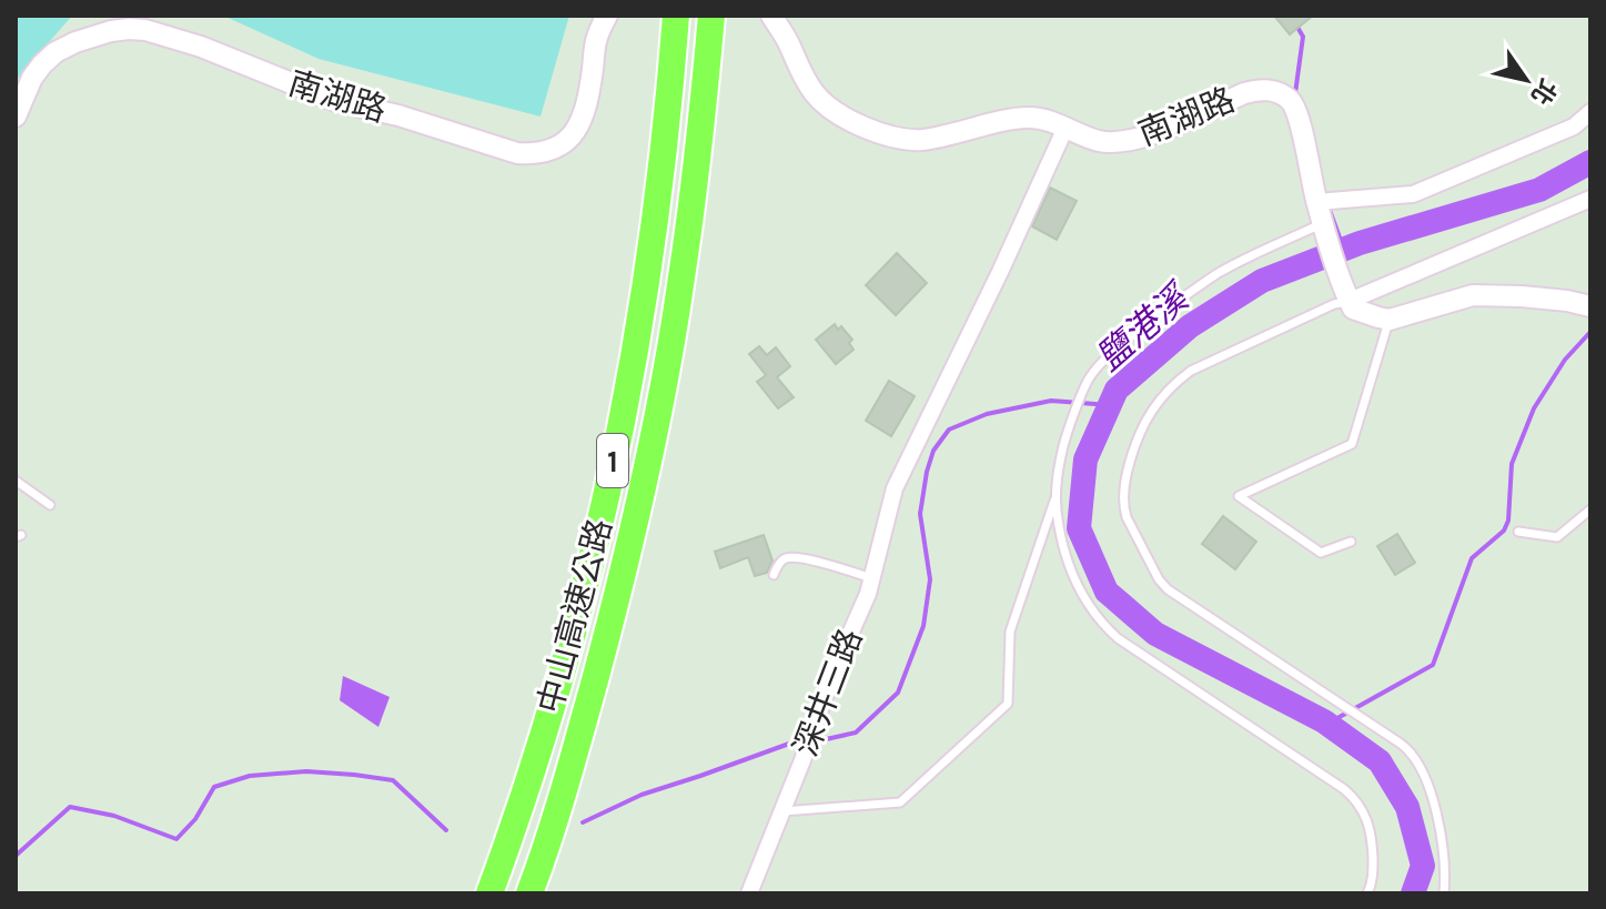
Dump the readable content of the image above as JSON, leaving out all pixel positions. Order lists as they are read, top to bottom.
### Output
{
  "streets": {
    "highway": ["1", "中山高速公路"],
    "street": ["南湖路", "深井三路"]
  },
  "crossings": [
    ["南湖路", "深井三路"]
  ],
  "water": ["鹽港溪"],
  "north": "bottom right"
}
